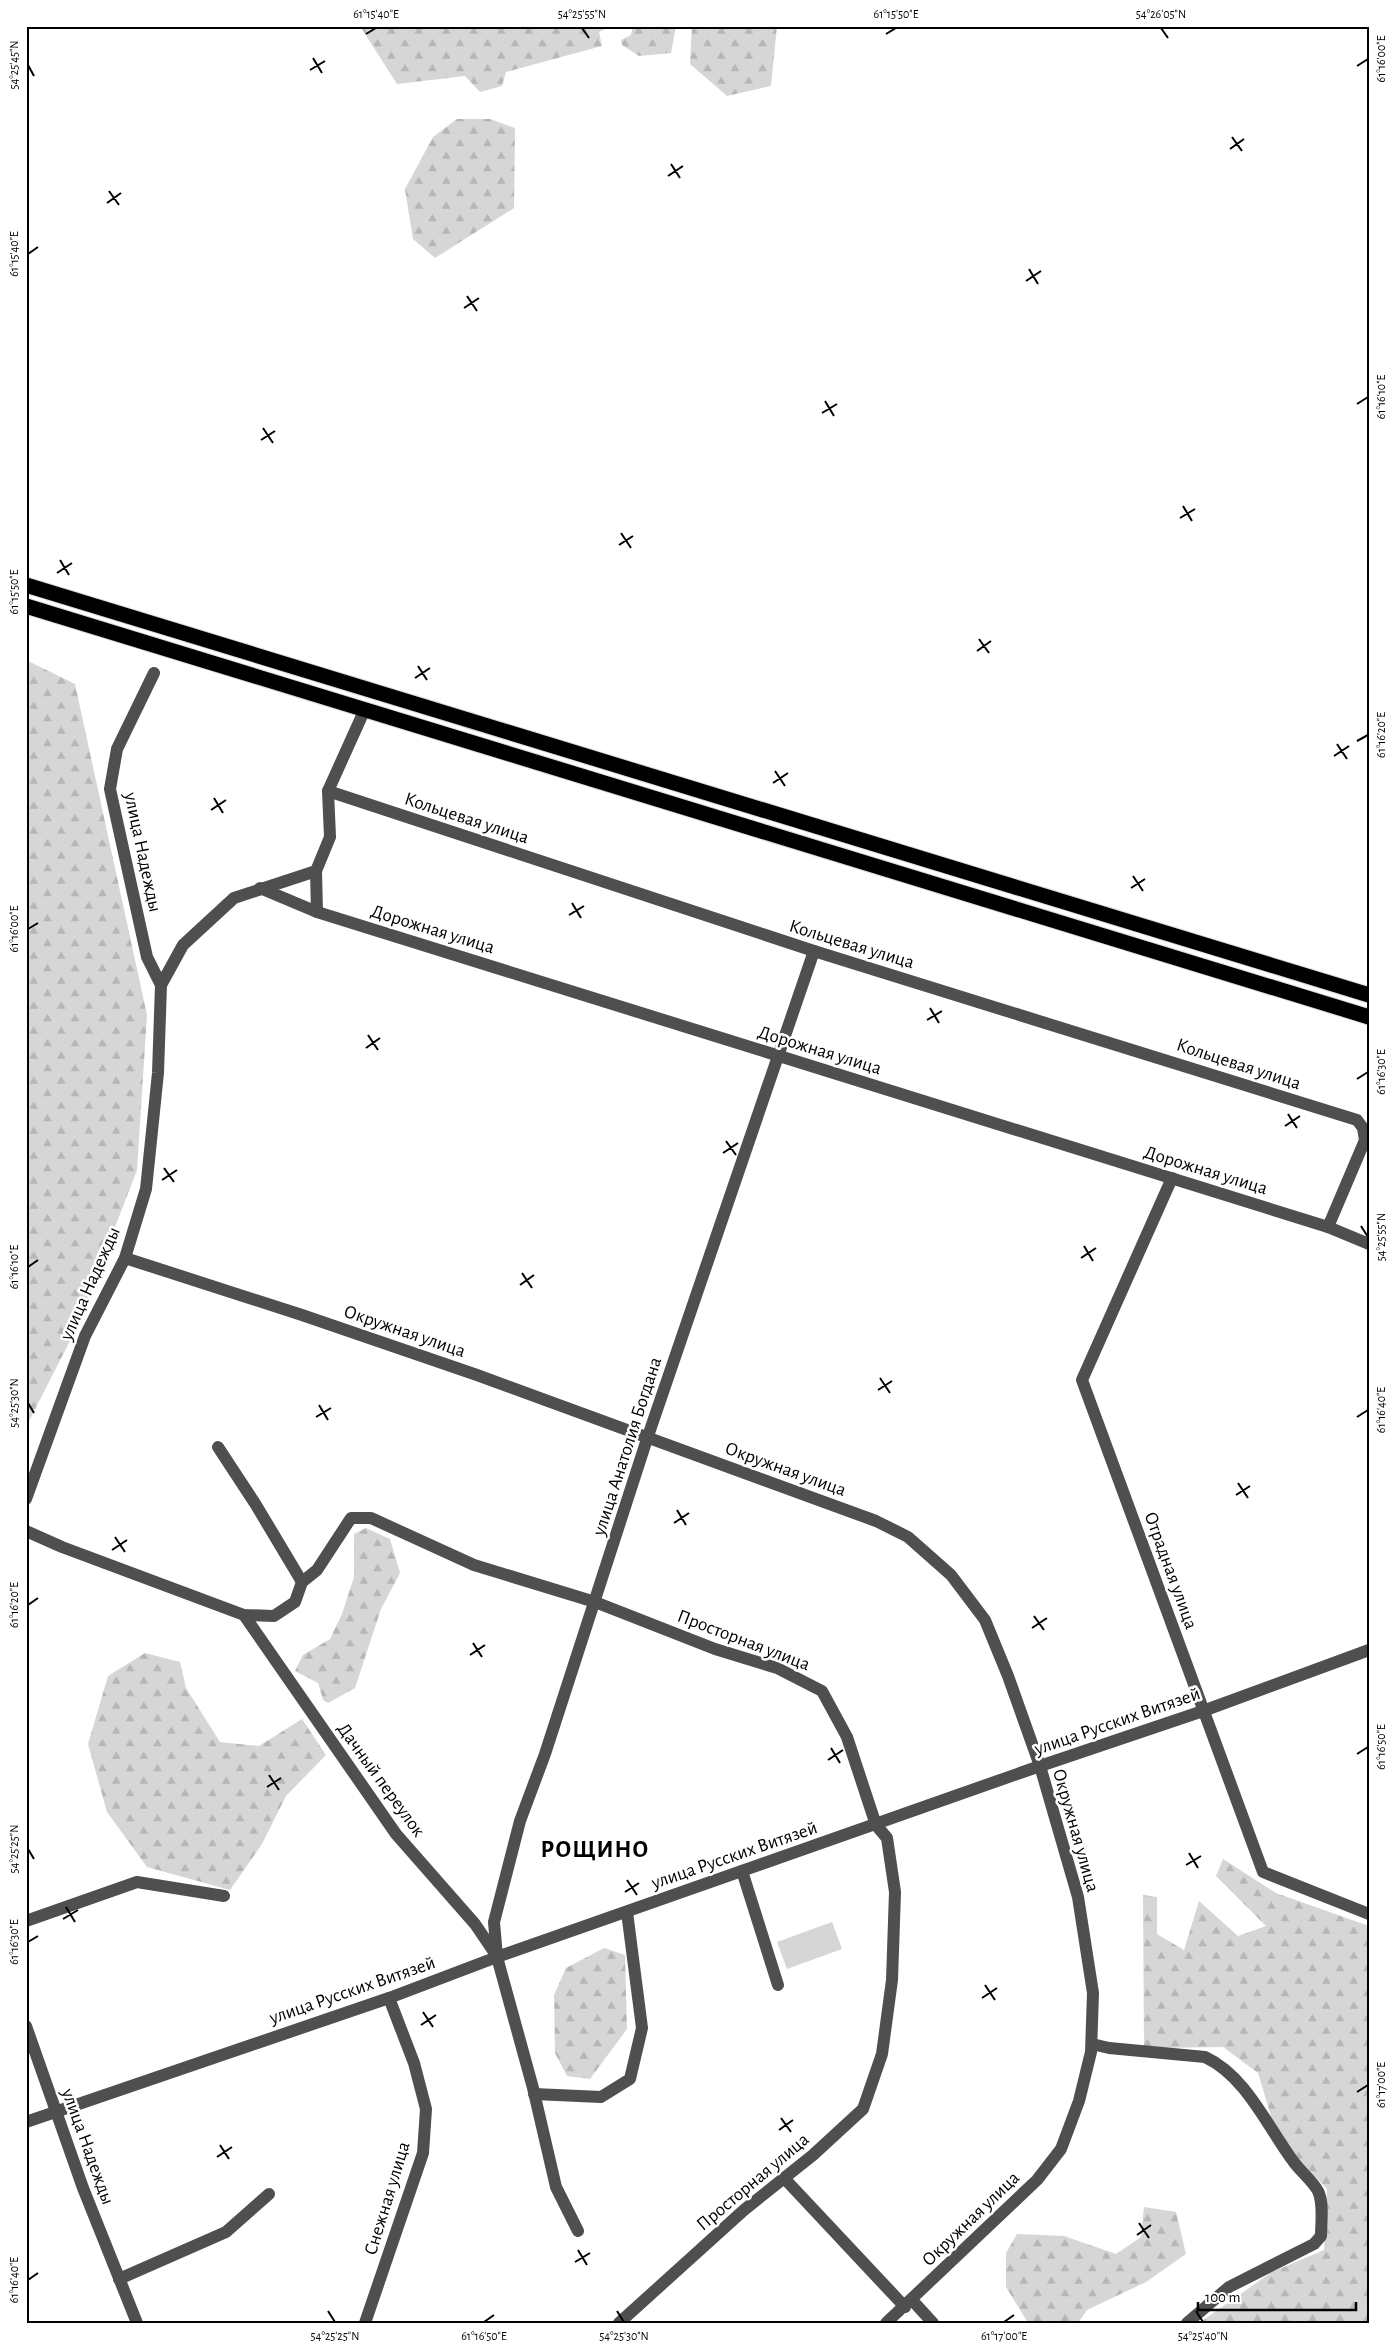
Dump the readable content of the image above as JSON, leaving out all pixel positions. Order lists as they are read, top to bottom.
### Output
{
  "streets": {
    "street": [
      "Кольцевая улица",
      "улица Надежды",
      "Дорожная улица",
      "Окружная улица",
      "улица Анатолия Богдана",
      "Отрадная улица",
      "Просторная улица",
      "улица Русских Витязей",
      "Дачный переулок",
      "Снежная улица"
    ]
  },
  "crossings": [
    ["Кольцевая улица", "Дорожная улица"],
    ["Кольцевая улица", "улица Анатолия Богдана"],
    ["улица Надежды", "Дорожная улица"],
    ["улица Надежды", "Окружная улица"],
    ["улица Надежды", "улица Русских Витязей"],
    ["Дорожная улица", "улица Анатолия Богдана"],
    ["Дорожная улица", "Отрадная улица"],
    ["Окружная улица", "улица Анатолия Богдана"],
    ["Окружная улица", "улица Русских Витязей"],
    ["улица Анатолия Богдана", "Просторная улица"],
    ["улица Анатолия Богдана", "улица Русских Витязей"],
    ["улица Анатолия Богдана", "Дачный переулок"],
    ["Отрадная улица", "улица Русских Витязей"],
    ["Просторная улица", "улица Русских Витязей"],
    ["Просторная улица", "Дачный переулок"],
    ["улица Русских Витязей", "Дачный переулок"],
    ["улица Русских Витязей", "Снежная улица"]
  ],
  "districts": ["РОЩИНО"],
  "scale_bar": "100 m",
  "coordinates": [
    "61°15'40\"E",
    "54°25'55\"N",
    "61°15'50\"E",
    "54°26'05\"N",
    "61°16'00\"E",
    "54°25'45\"N",
    "61°16'10\"E",
    "61°16'20\"E",
    "61°16'30\"E",
    "54°25'30\"N",
    "61°16'40\"E",
    "61°16'50\"E",
    "54°25'25\"N",
    "61°17'00\"E",
    "54°25'40\"N"
  ]
}
